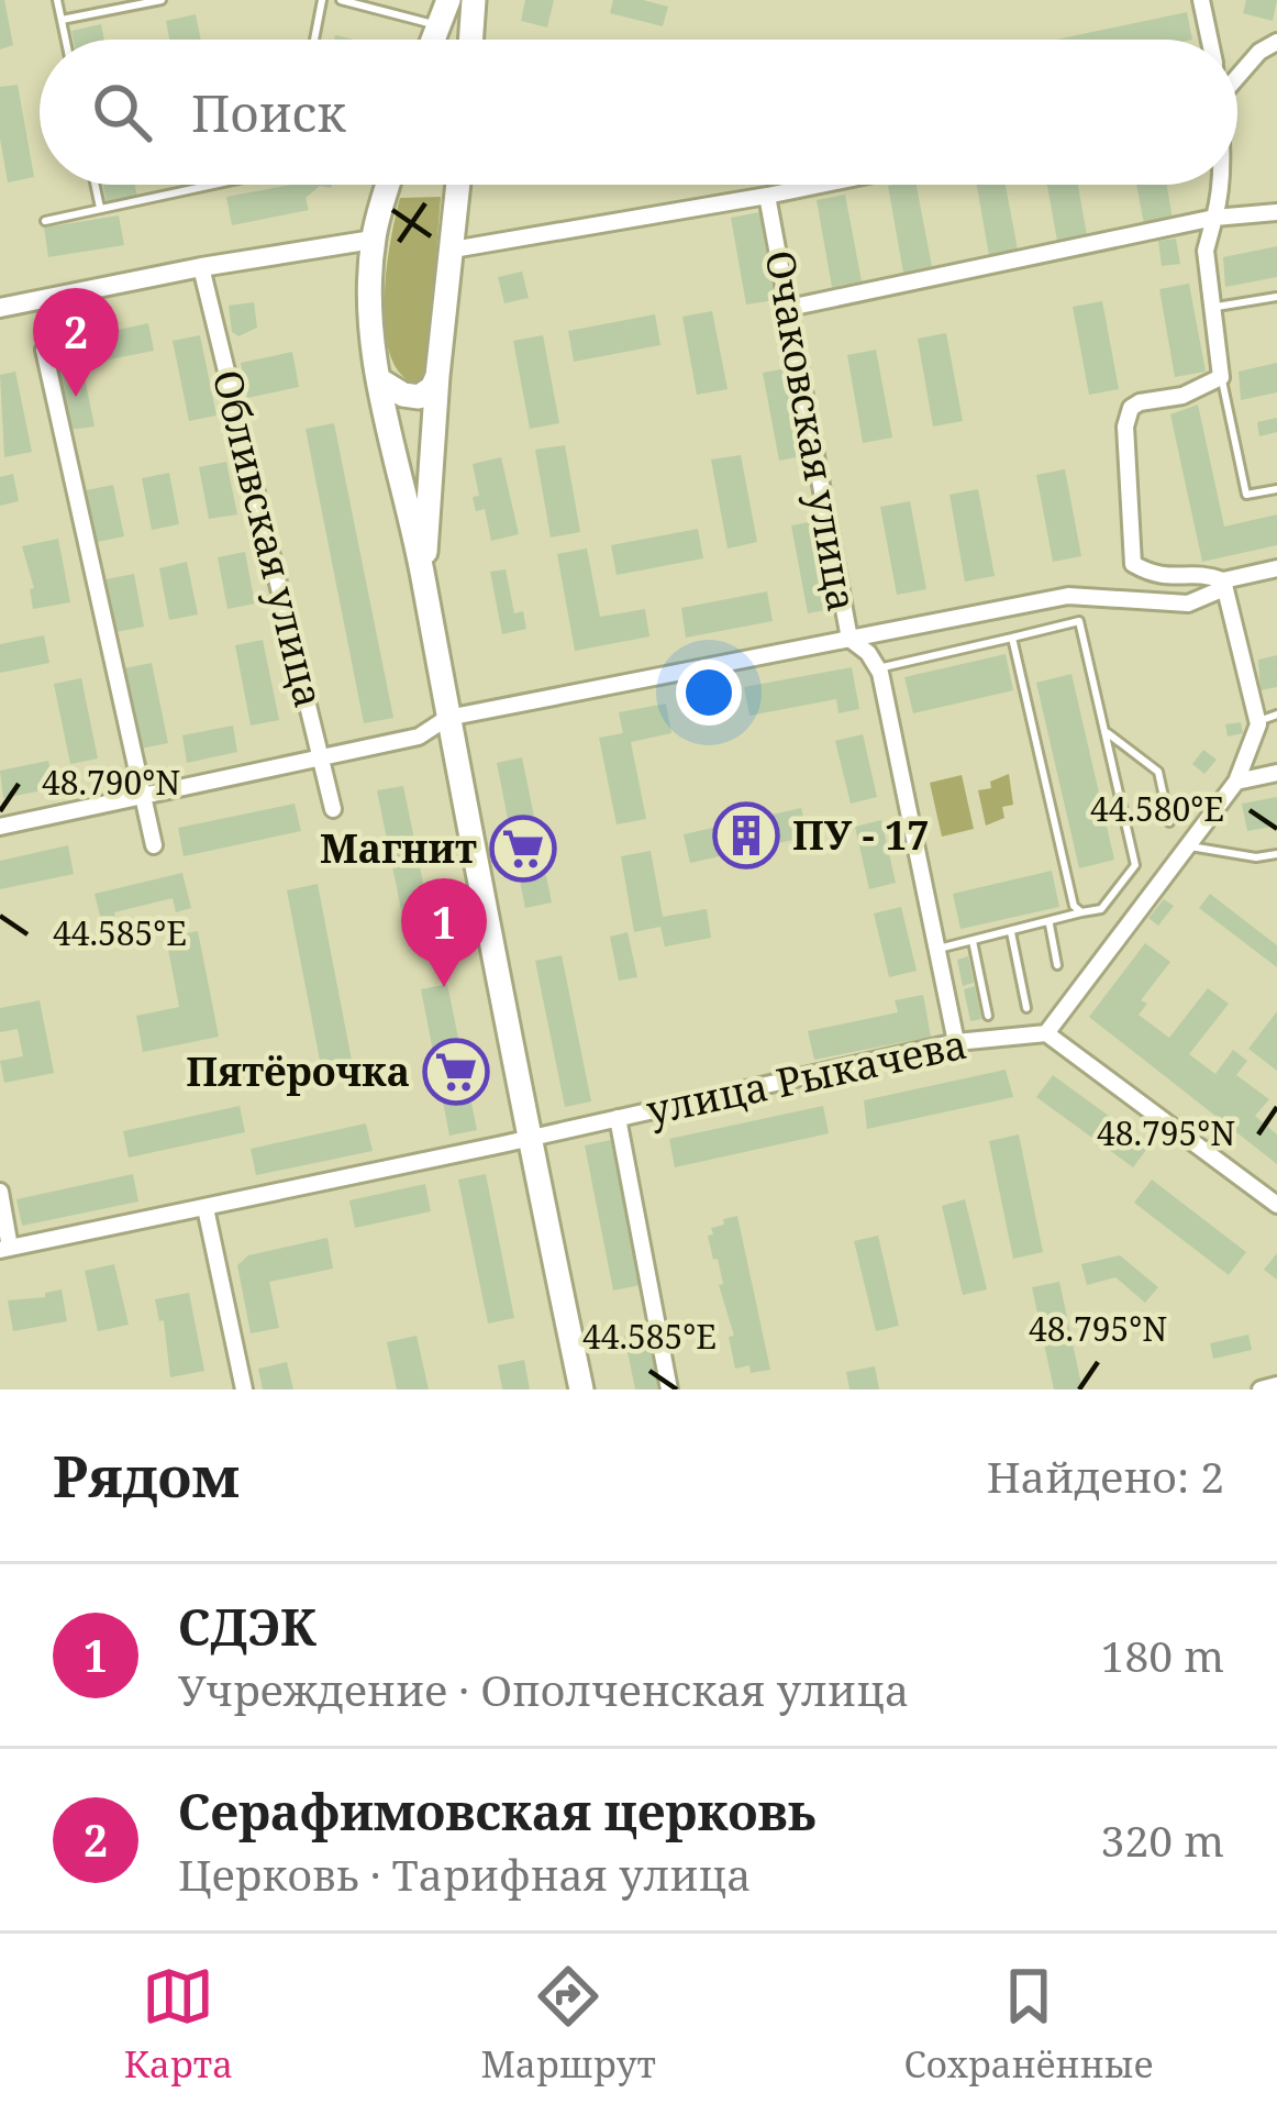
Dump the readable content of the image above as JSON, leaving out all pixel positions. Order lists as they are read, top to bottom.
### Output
{
  "streets": {
    "street": ["Очаковская улица", "Обливская улица", "улица Рыкачева"]
  },
  "places": {
    "building": ["ПУ - 17"],
    "supermarket": ["Магнит", "Пятёрочка"]
  },
  "page": {
    "search": "Поиск",
    "pins": ["2", "1"],
    "heading": ["Рядом", "Найдено: 2"],
    "list": [
      {
        "mark": "1",
        "name": "СДЭК",
        "note": "Учреждение · Ополченская улица",
        "value": "180 m"
      },
      {
        "mark": "2",
        "name": "Серафимовская церковь",
        "note": "Церковь · Тарифная улица",
        "value": "320 m"
      }
    ],
    "nav": ["Карта", "Маршрут", "Сохранённые"]
  },
  "coordinates": [
    "48.790°N",
    "44.580°E",
    "44.585°E",
    "48.795°N"
  ]
}
